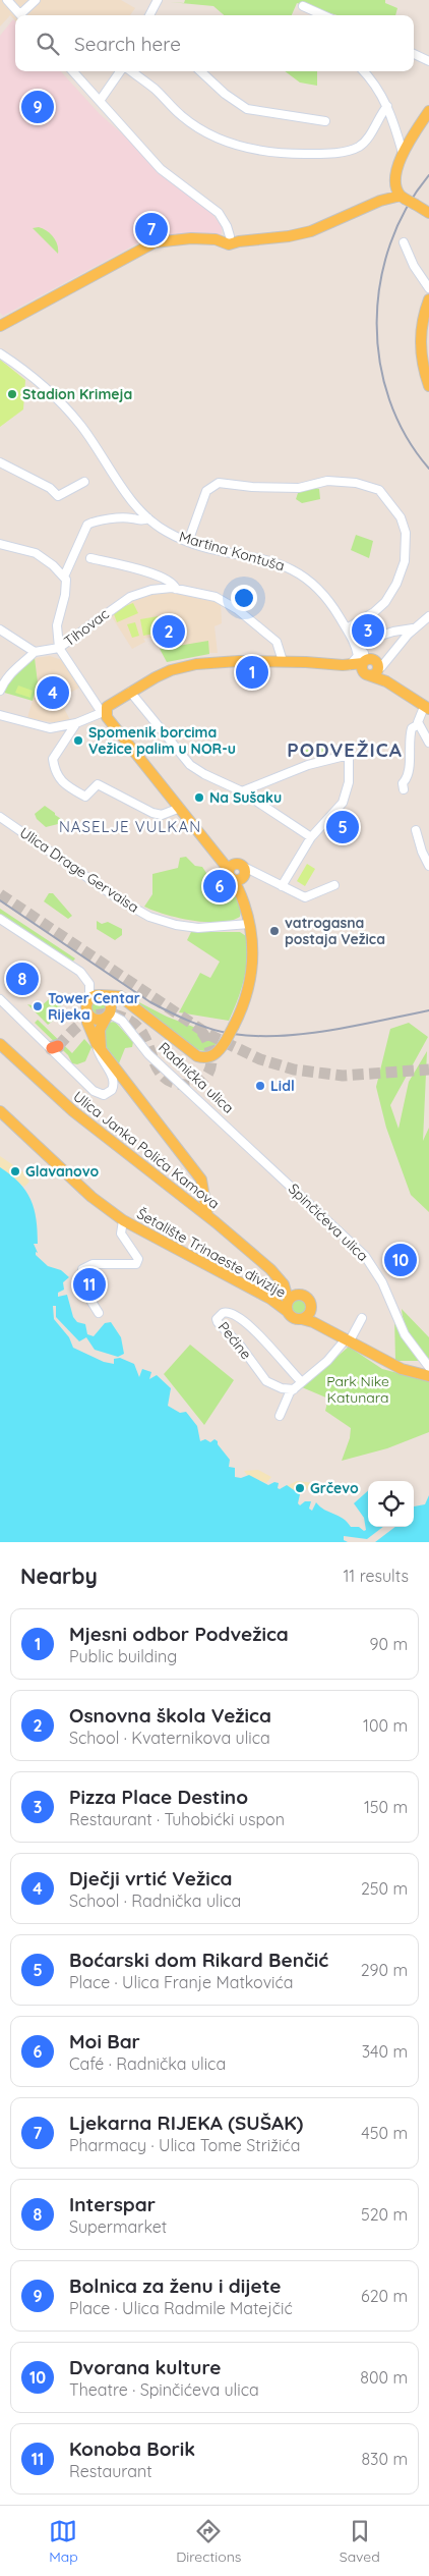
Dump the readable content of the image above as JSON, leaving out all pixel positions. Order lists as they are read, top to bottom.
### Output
{
  "streets": {
    "main road": ["Radnička ulica", "Ulica Janka Polića Kamova", "Šetalište Trinaeste divizije"],
    "street": [
      "Martina Kontuša",
      "Tihovac",
      "Ulica Drage Gervaisa",
      "Spinčićeva ulica",
      "Pećine"
    ]
  },
  "crossings": [
    ["Ulica Drage Gervaisa", "Radnička ulica"],
    ["Radnička ulica", "Spinčićeva ulica"],
    ["Ulica Janka Polića Kamova", "Šetalište Trinaeste divizije"]
  ],
  "districts": ["PODVEŽICA", "NASELJE VULKAN"],
  "parks": ["Park Nike Katunara"],
  "places": [
    "Stadion Krimeja",
    "Spomenik borcima Vežice palim u NOR-u",
    "Na Sušaku",
    "vatrogasna postaja Vežica",
    "Tower Centar Rijeka",
    "Lidl",
    "Glavanovo",
    "Grčevo"
  ],
  "page": {
    "search": "Search here",
    "pins": [
      "9",
      "7",
      "3",
      "2",
      "1",
      "4",
      "5",
      "6",
      "8",
      "10",
      "11"
    ],
    "heading": ["Nearby", "11 results"],
    "list": [
      {
        "mark": "1",
        "name": "Mjesni odbor Podvežica",
        "note": "Public building",
        "value": "90 m"
      },
      {
        "mark": "2",
        "name": "Osnovna škola Vežica",
        "note": "School · Kvaternikova ulica",
        "value": "100 m"
      },
      {
        "mark": "3",
        "name": "Pizza Place Destino",
        "note": "Restaurant · Tuhobićki uspon",
        "value": "150 m"
      },
      {
        "mark": "4",
        "name": "Dječji vrtić Vežica",
        "note": "School · Radnička ulica",
        "value": "250 m"
      },
      {
        "mark": "5",
        "name": "Boćarski dom Rikard Benčić",
        "note": "Place · Ulica Franje Matkovića",
        "value": "290 m"
      },
      {
        "mark": "6",
        "name": "Moi Bar",
        "note": "Café · Radnička ulica",
        "value": "340 m"
      },
      {
        "mark": "7",
        "name": "Ljekarna RIJEKA (SUŠAK)",
        "note": "Pharmacy · Ulica Tome Strižića",
        "value": "450 m"
      },
      {
        "mark": "8",
        "name": "Interspar",
        "note": "Supermarket",
        "value": "520 m"
      },
      {
        "mark": "9",
        "name": "Bolnica za ženu i dijete",
        "note": "Place · Ulica Radmile Matejčić",
        "value": "620 m"
      },
      {
        "mark": "10",
        "name": "Dvorana kulture",
        "note": "Theatre · Spinčićeva ulica",
        "value": "800 m"
      },
      {
        "mark": "11",
        "name": "Konoba Borik",
        "note": "Restaurant",
        "value": "830 m"
      }
    ],
    "nav": ["Map", "Directions", "Saved"]
  }
}
